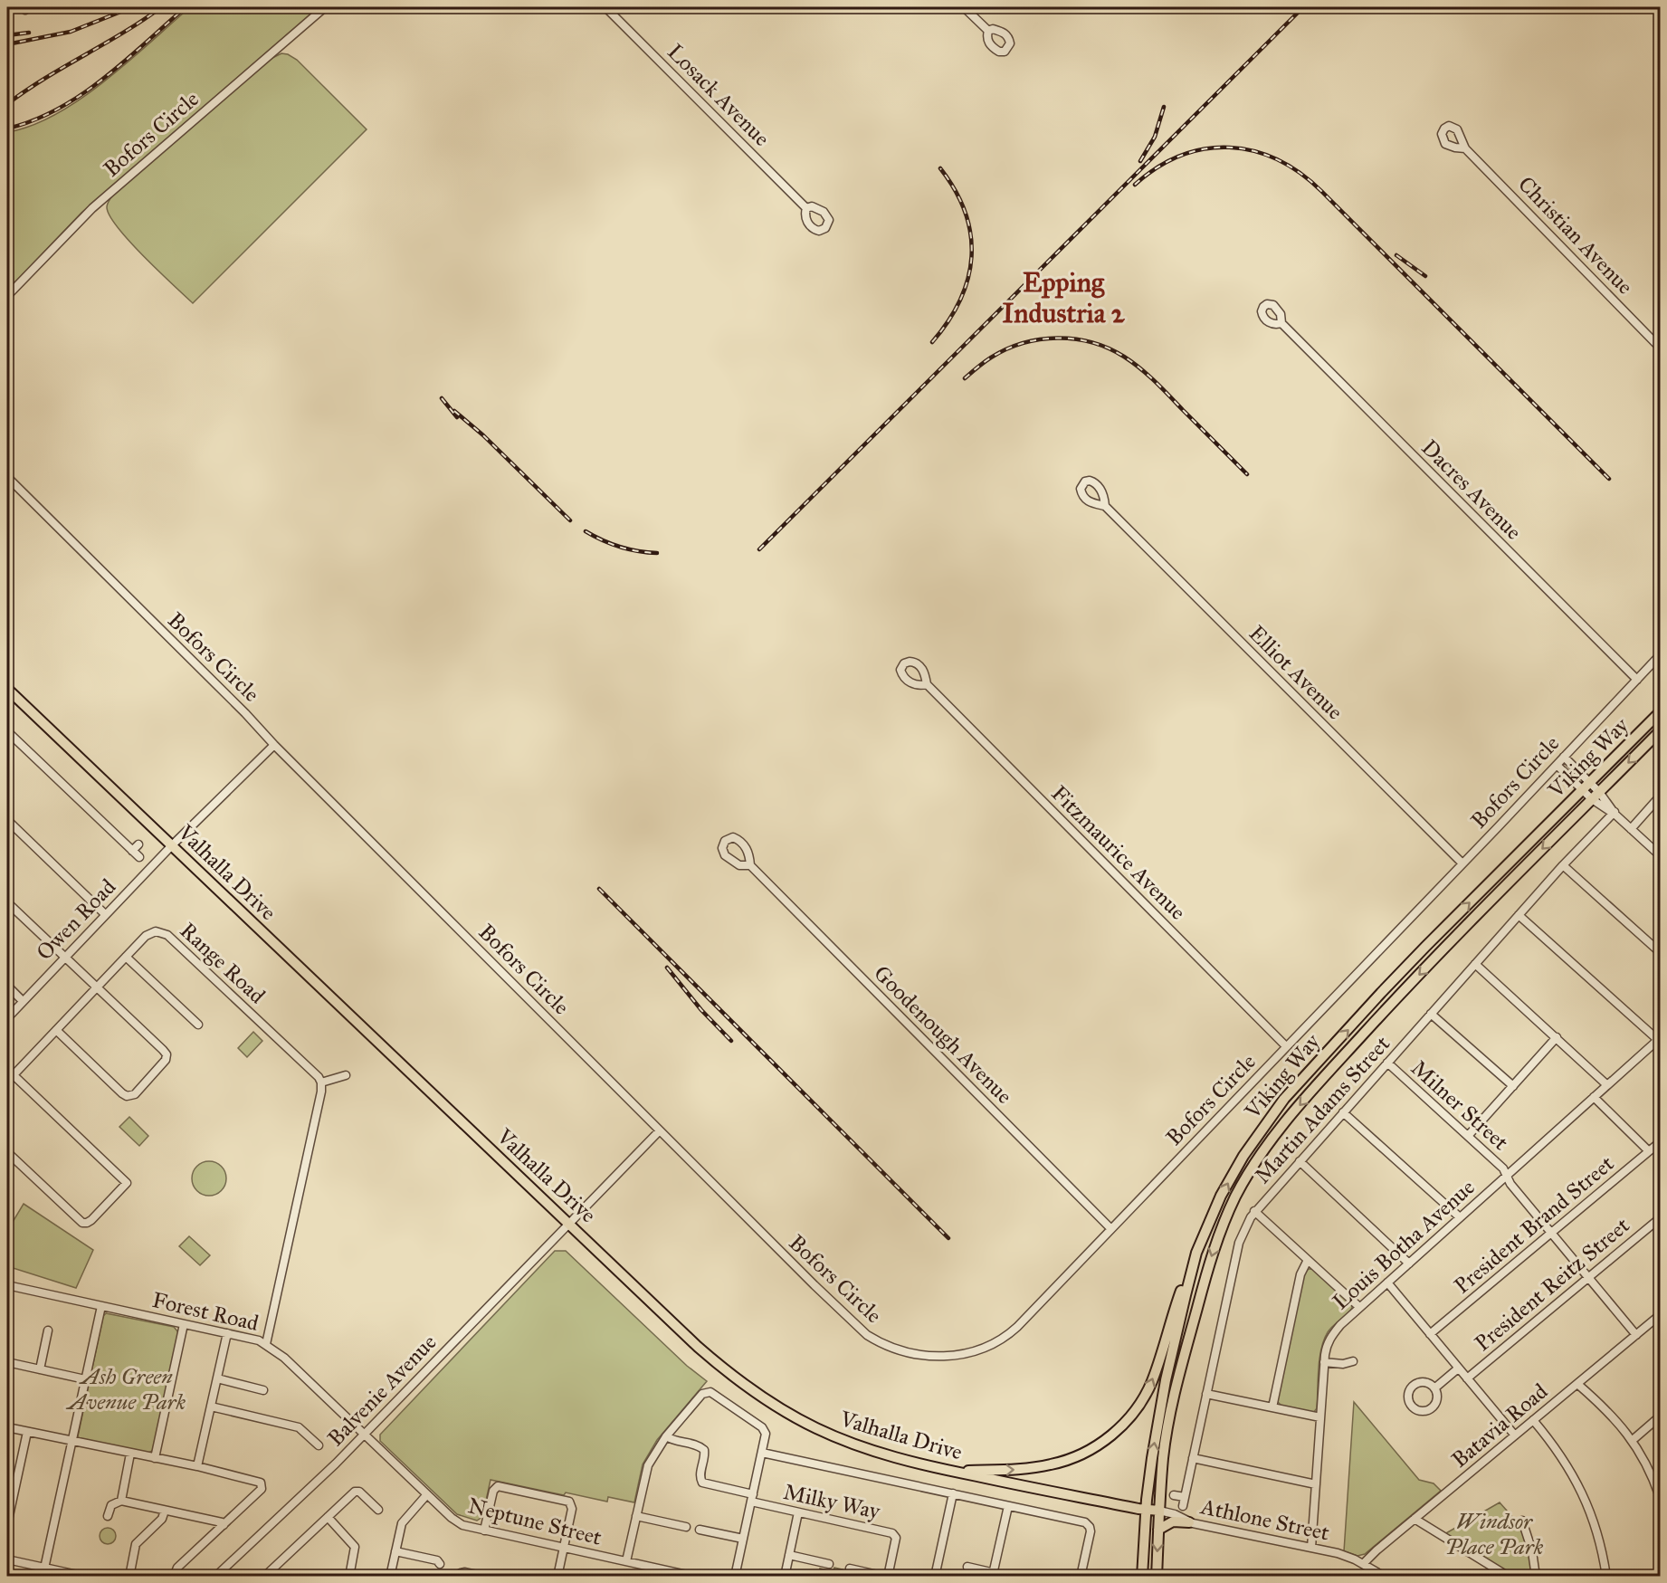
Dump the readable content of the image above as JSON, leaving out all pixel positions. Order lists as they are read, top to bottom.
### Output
{
  "streets": {
    "main road": ["Viking Way", "Valhalla Drive"],
    "street": [
      "Losack Avenue",
      "Bofors Circle",
      "Christian Avenue",
      "Dacres Avenue",
      "Elliot Avenue",
      "Fitzmaurice Avenue",
      "Owen Road",
      "Range Road",
      "Goodenough Avenue",
      "Milner Street",
      "Martin Adams Street",
      "President Brand Street",
      "Louis Botha Avenue",
      "President Reitz Street",
      "Forest Road",
      "Balvenie Avenue",
      "Batavia Road",
      "Milky Way",
      "Athlone Street",
      "Neptune Street"
    ]
  },
  "crossings": [
    ["Bofors Circle", "Dacres Avenue"],
    ["Bofors Circle", "Elliot Avenue"],
    ["Bofors Circle", "Fitzmaurice Avenue"],
    ["Bofors Circle", "Owen Road"],
    ["Bofors Circle", "Goodenough Avenue"],
    ["Bofors Circle", "Balvenie Avenue"],
    ["Viking Way", "Valhalla Drive"],
    ["Viking Way", "Athlone Street"],
    ["Valhalla Drive", "Owen Road"],
    ["Valhalla Drive", "Balvenie Avenue"],
    ["Valhalla Drive", "Athlone Street"],
    ["Milner Street", "Martin Adams Street"],
    ["Milner Street", "President Brand Street"],
    ["Milner Street", "Louis Botha Avenue"],
    ["Milner Street", "President Reitz Street"],
    ["Milner Street", "Batavia Road"],
    ["Louis Botha Avenue", "Athlone Street"],
    ["Forest Road", "Balvenie Avenue"],
    ["Forest Road", "Neptune Street"],
    ["Balvenie Avenue", "Neptune Street"],
    ["Batavia Road", "Athlone Street"]
  ],
  "districts": ["Epping Industria 2"],
  "parks": ["Ash Green Avenue Park", "Windsor Place Park"]
}
